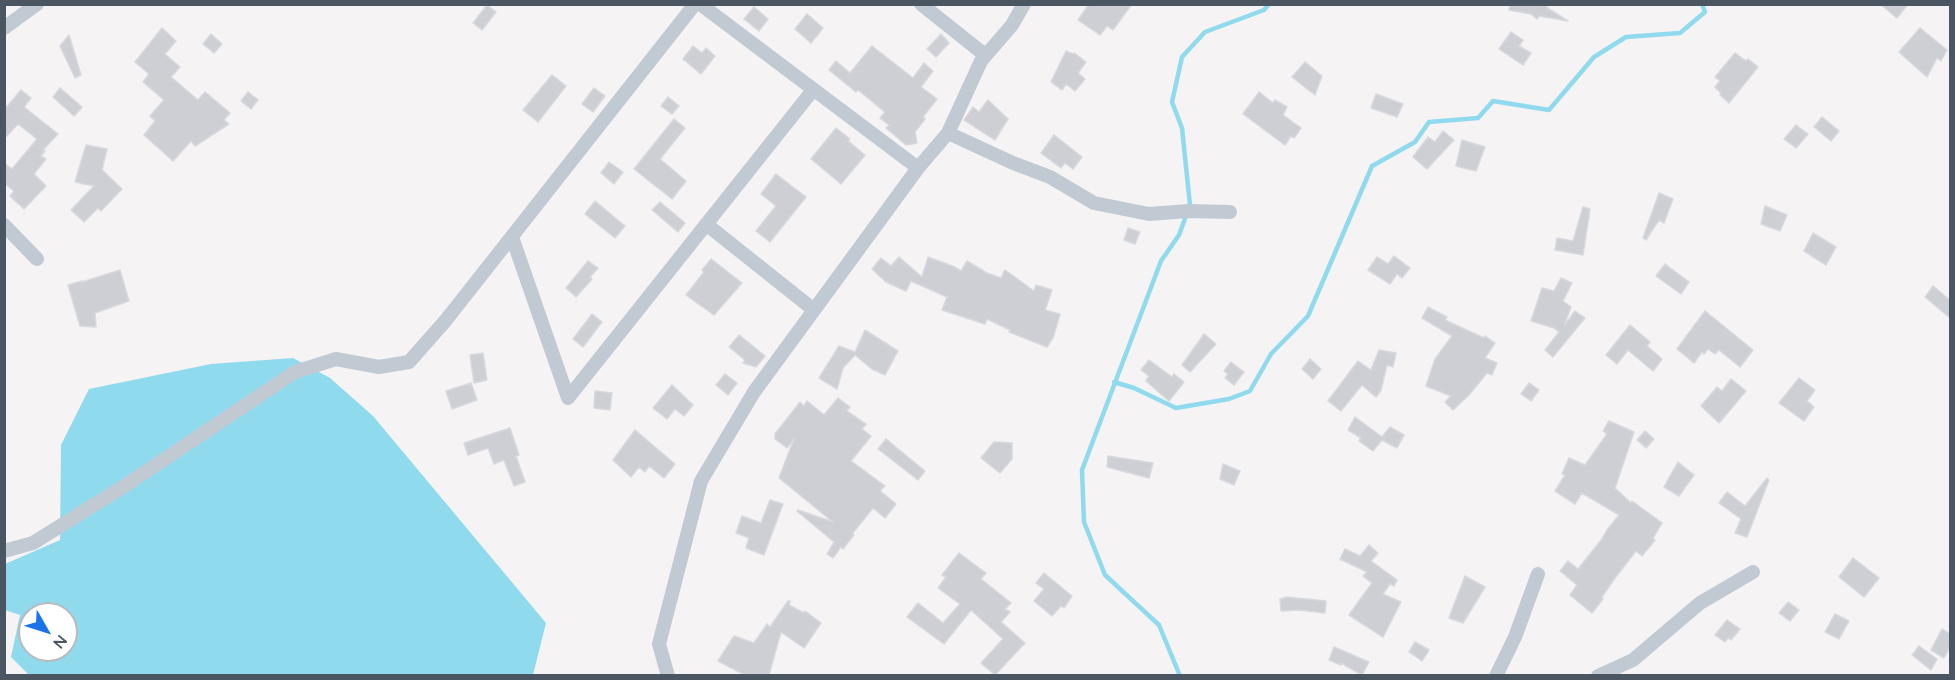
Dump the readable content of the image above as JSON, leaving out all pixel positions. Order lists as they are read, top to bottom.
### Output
{
  "north": "bottom right"
}
